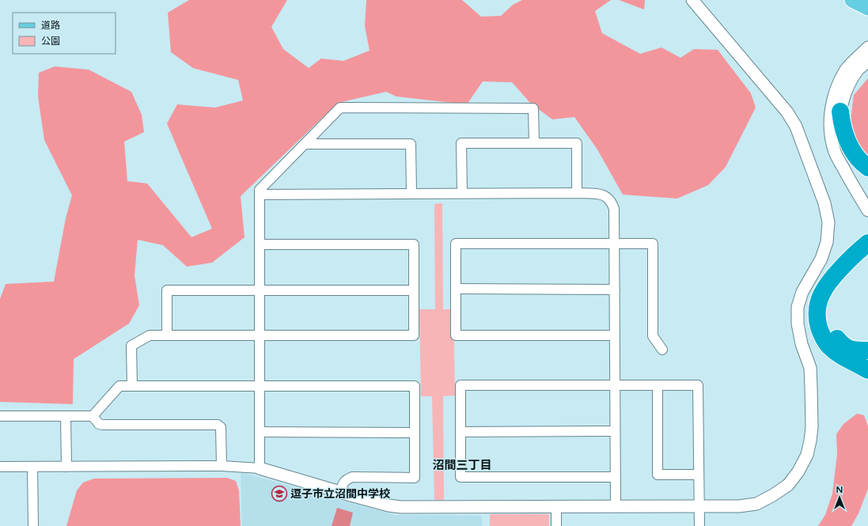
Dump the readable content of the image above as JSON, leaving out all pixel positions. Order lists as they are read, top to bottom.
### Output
{
  "districts": ["沼間三丁目"],
  "places": {
    "school or university": ["逗子市立沼間中学校"]
  },
  "legend": ["道路", "公園"],
  "north": "top"
}
